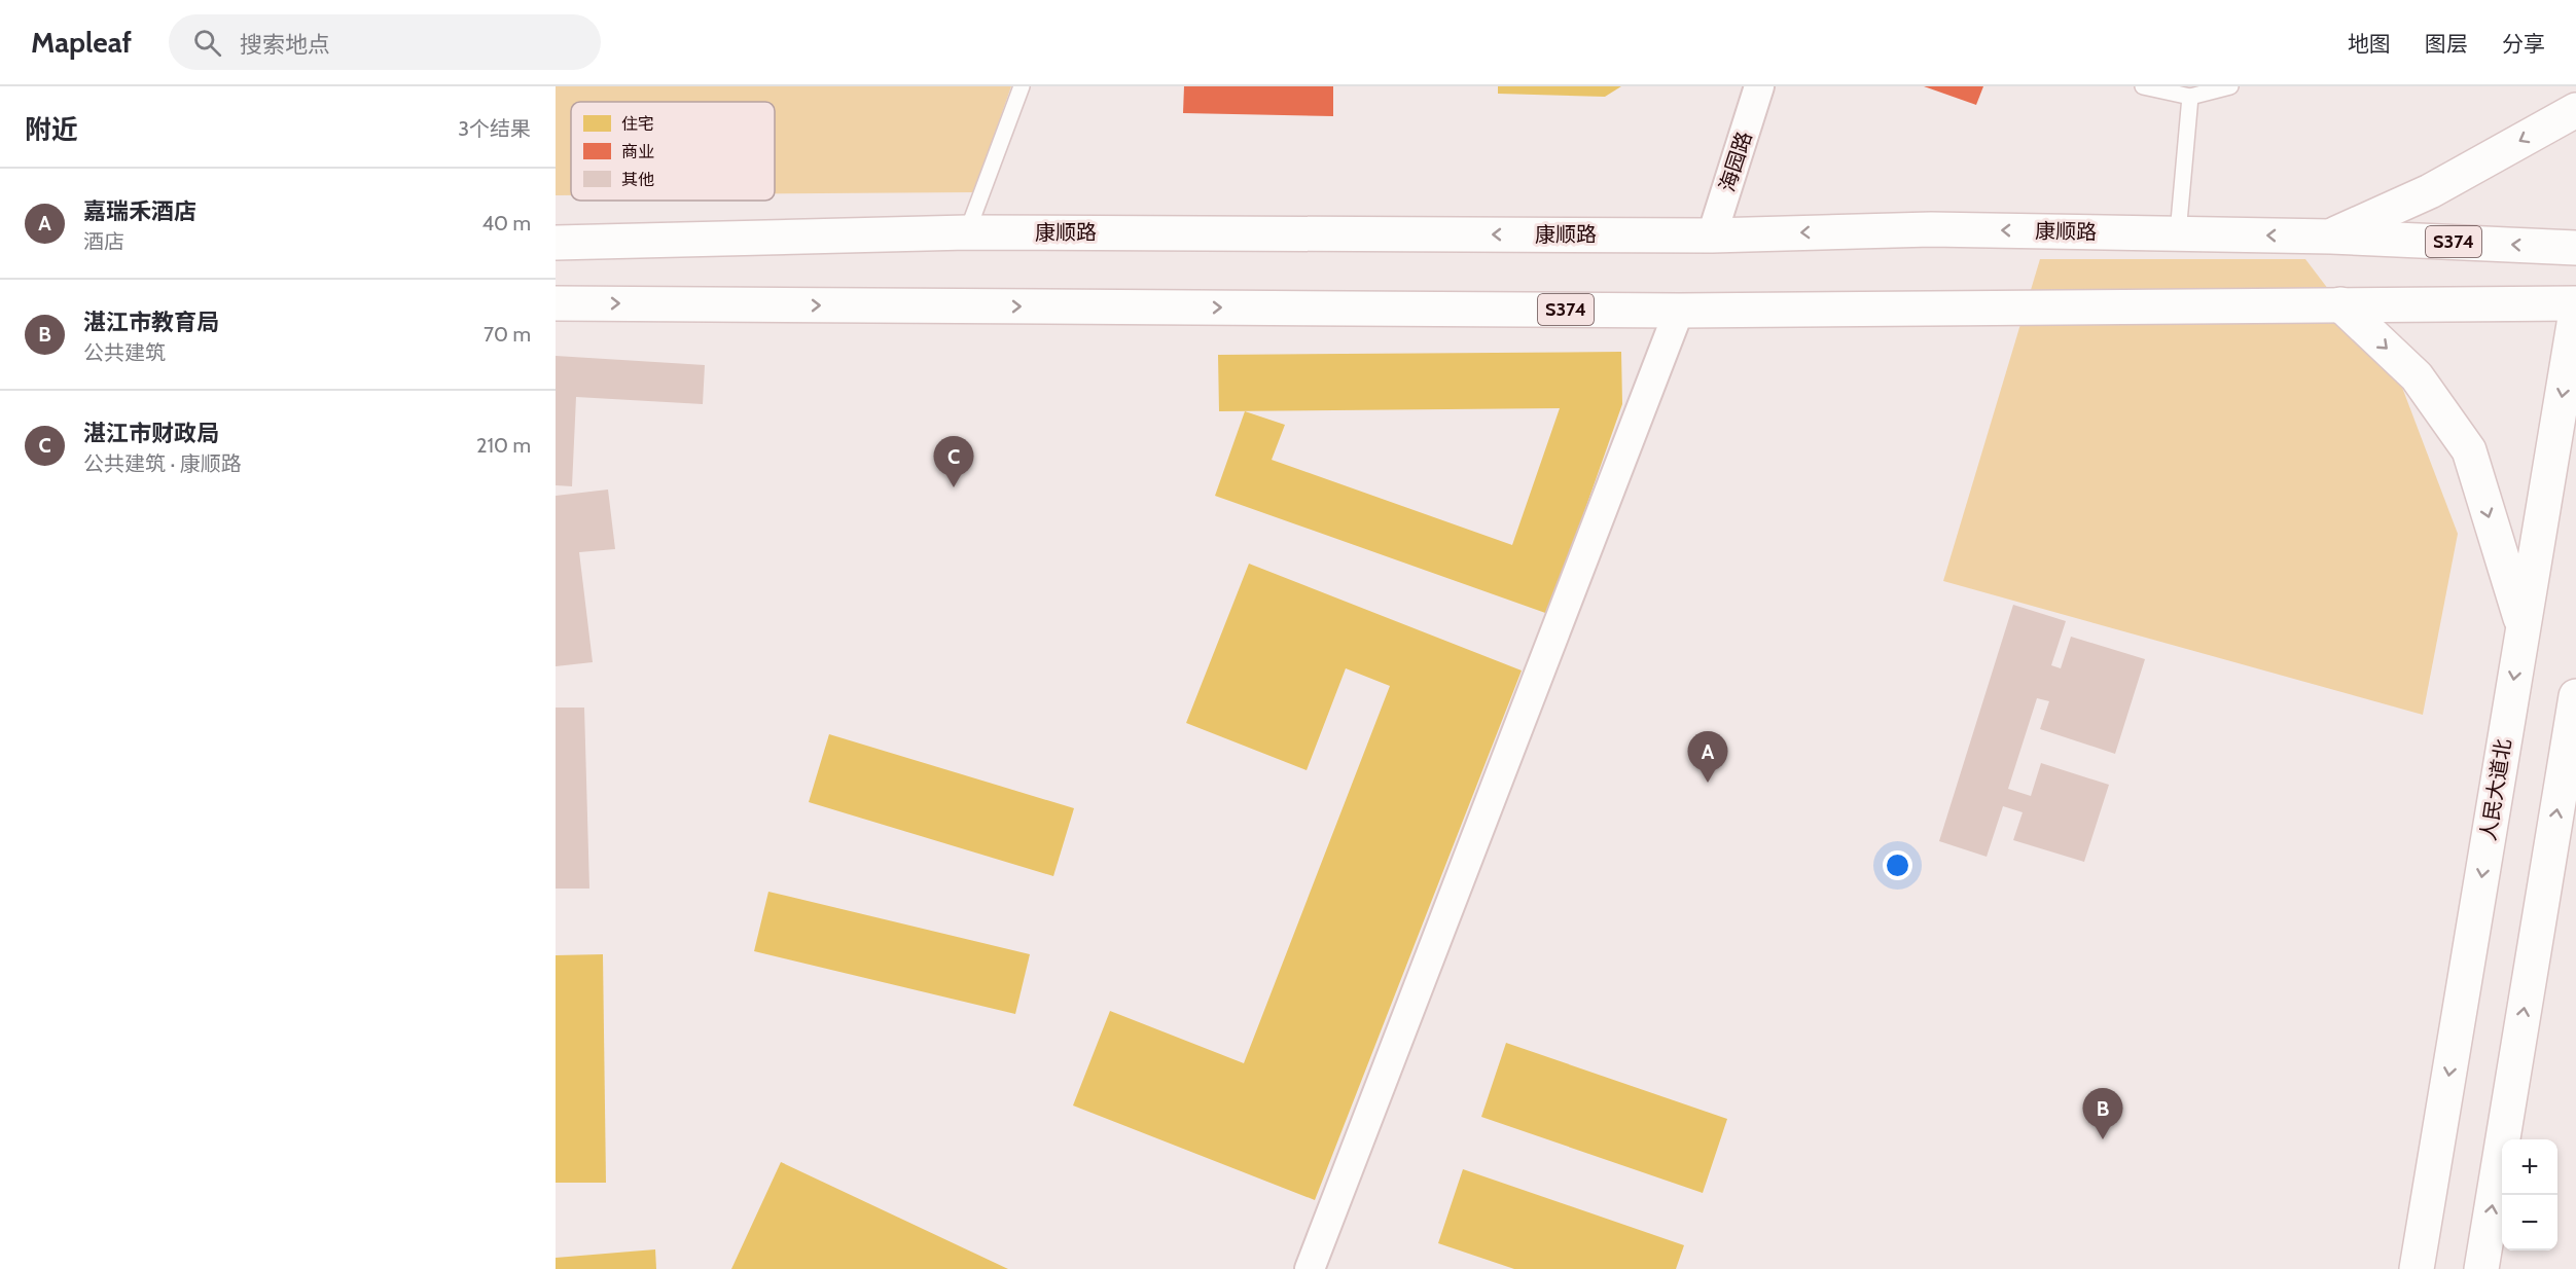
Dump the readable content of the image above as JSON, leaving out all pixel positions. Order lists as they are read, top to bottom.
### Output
{
  "streets": {
    "main road": ["康顺路", "S374", "人民大道北"],
    "street": ["海园路"]
  },
  "crossings": [
    ["海园路", "康顺路"]
  ],
  "legend": ["住宅", "商业", "其他"],
  "page": {
    "header": "Mapleaf",
    "search": "搜索地点",
    "nav": ["地图", "图层", "分享"],
    "heading": ["附近", "3个结果"],
    "list": [
      {
        "mark": "A",
        "name": "嘉瑞禾酒店",
        "note": "酒店",
        "value": "40 m"
      },
      {
        "mark": "B",
        "name": "湛江市教育局",
        "note": "公共建筑",
        "value": "70 m"
      },
      {
        "mark": "C",
        "name": "湛江市财政局",
        "note": "公共建筑 · 康顺路",
        "value": "210 m"
      }
    ],
    "pins": ["C", "A", "B"],
    "map_buttons": ["+", "−"]
  }
}
